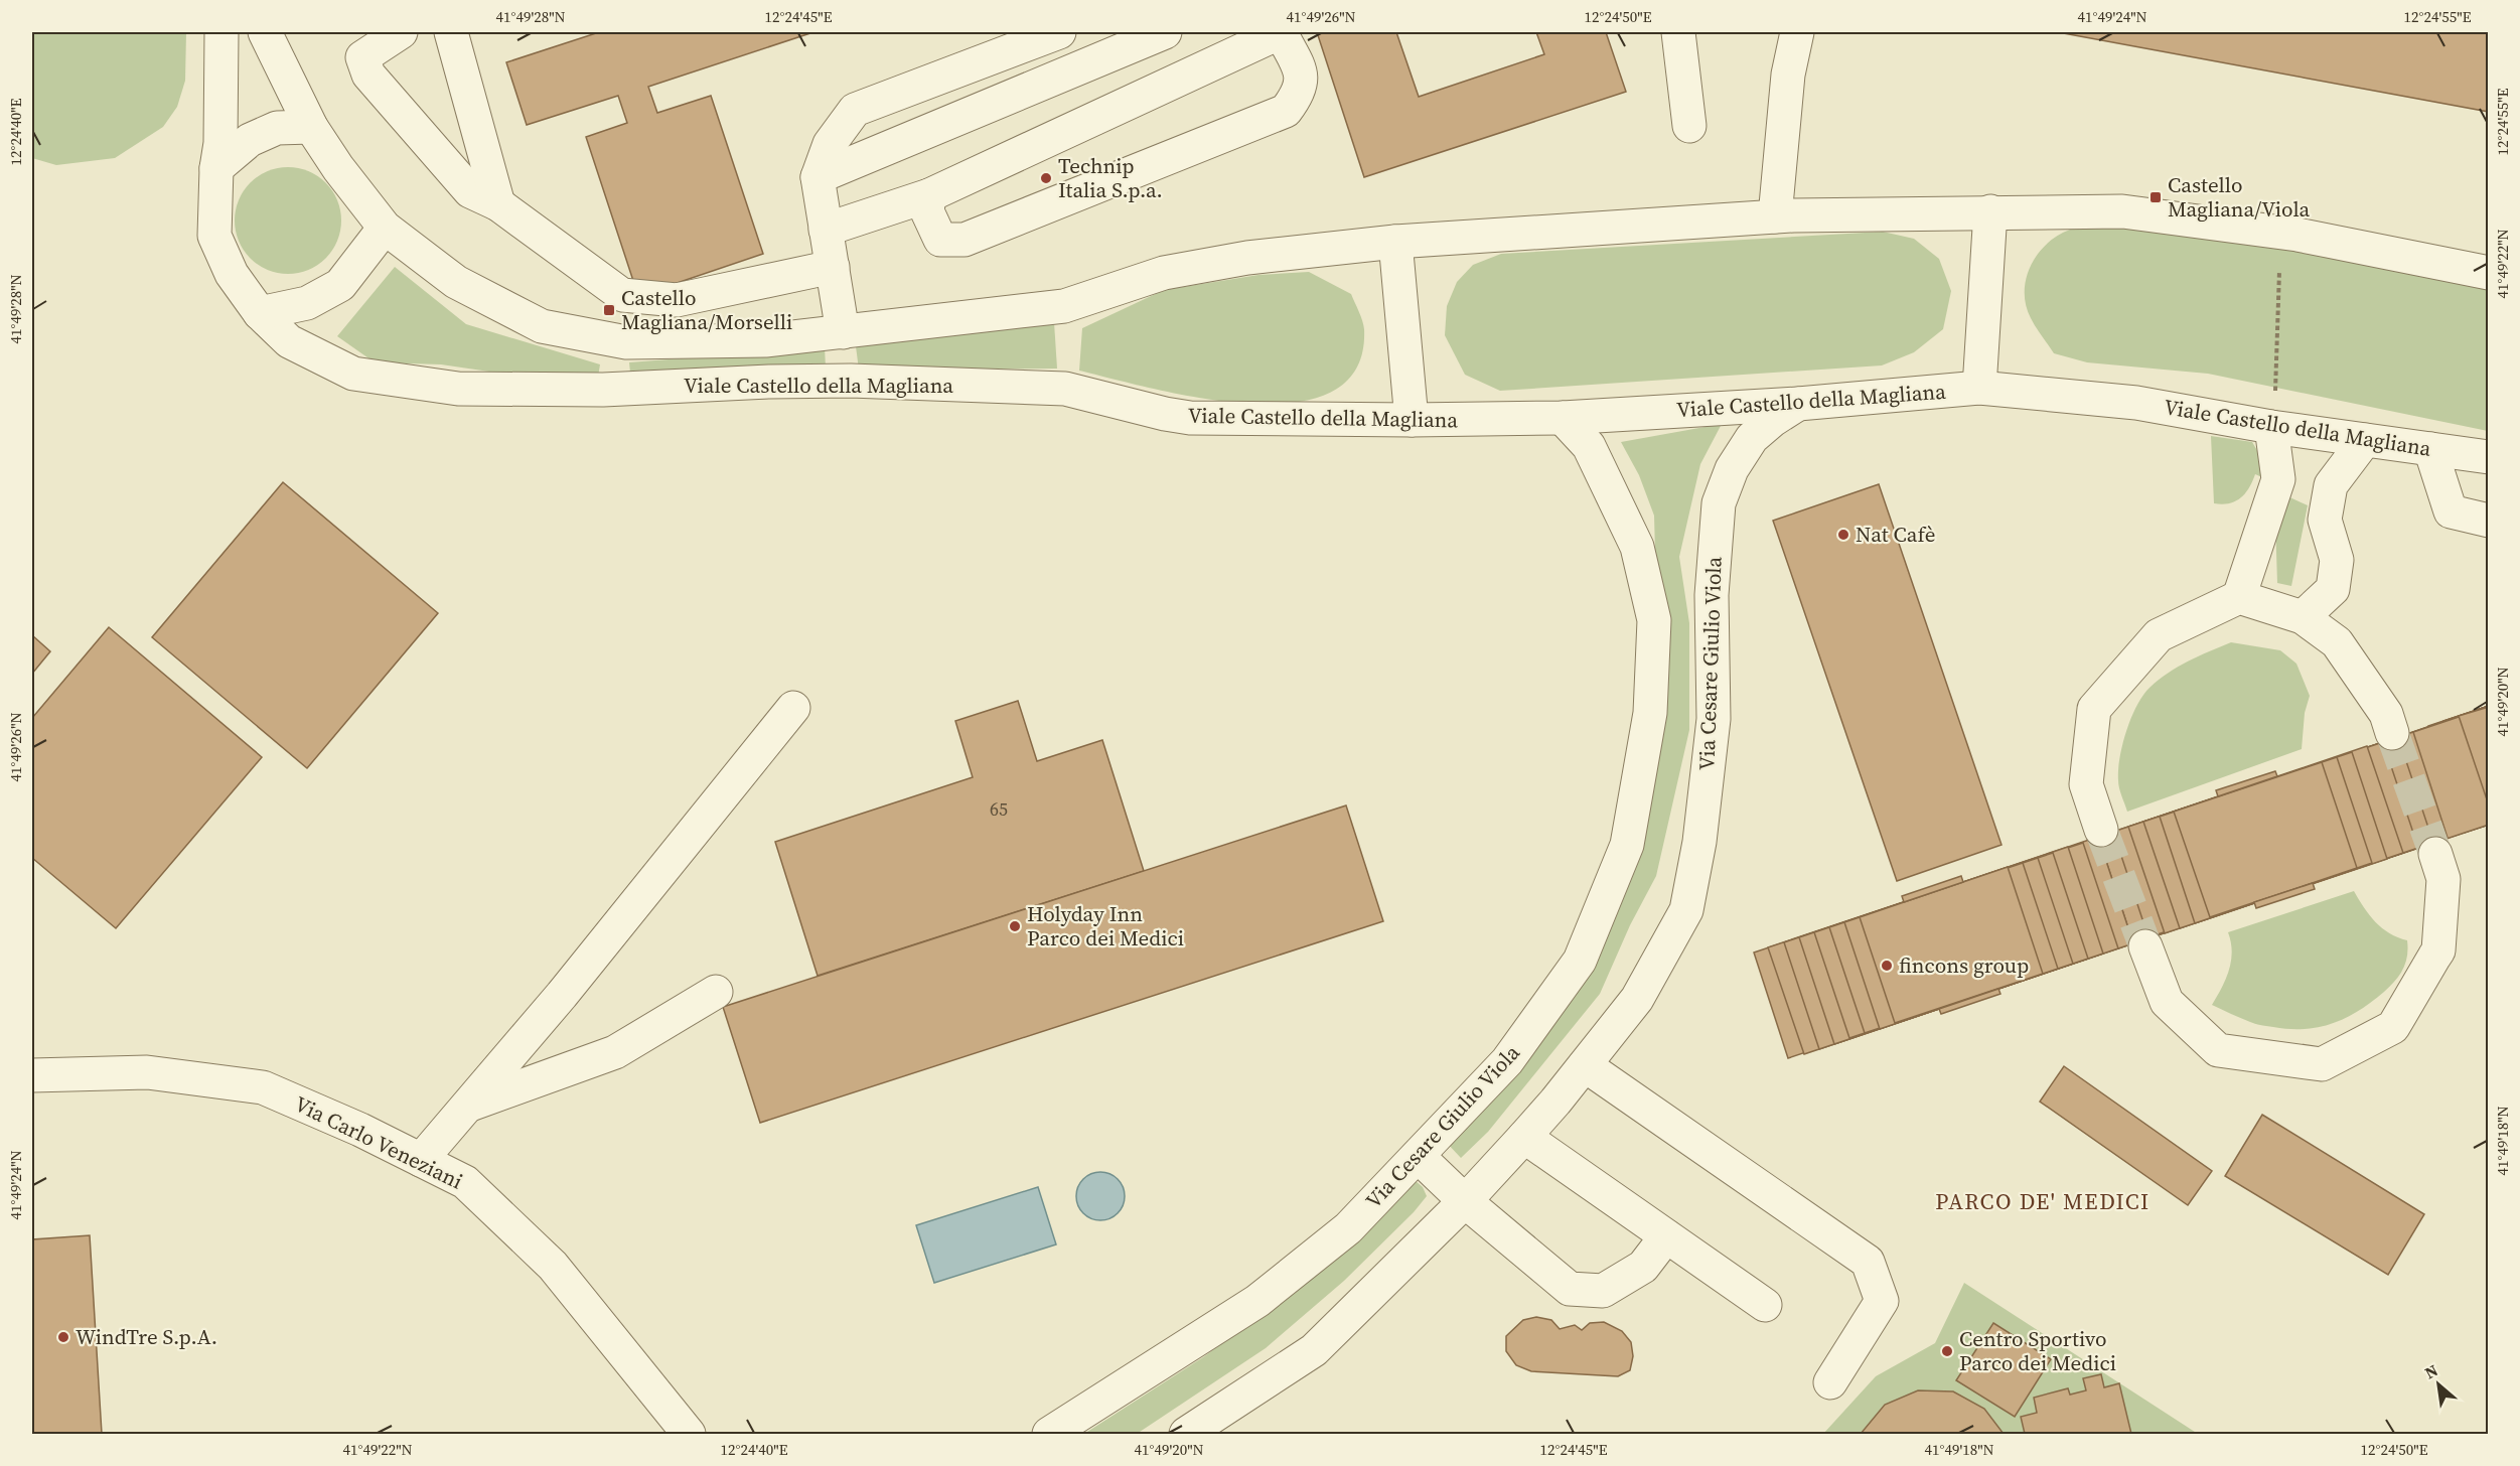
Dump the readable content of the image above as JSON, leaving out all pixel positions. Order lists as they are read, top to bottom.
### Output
{
  "streets": {
    "street": ["Viale Castello della Magliana", "Via Cesare Giulio Viola", "Via Carlo Veneziani"]
  },
  "crossings": [
    ["Viale Castello della Magliana", "Via Cesare Giulio Viola"]
  ],
  "districts": ["PARCO DE' MEDICI"],
  "places": {
    "other": [
      "Technip Italia S.p.a.",
      "Nat Cafè",
      "Holyday Inn Parco dei Medici",
      "fincons group",
      "WindTre S.p.A.",
      "Centro Sportivo Parco dei Medici"
    ],
    "transit": ["Castello Magliana/Viola", "Castello Magliana/Morselli"]
  },
  "house_numbers": ["65"],
  "north": "top left",
  "coordinates": [
    "41°49'28\"N",
    "12°24'45\"E",
    "41°49'26\"N",
    "12°24'50\"E",
    "41°49'24\"N",
    "12°24'55\"E",
    "12°24'40\"E",
    "41°49'22\"N",
    "41°49'20\"N",
    "41°49'18\"N"
  ]
}
